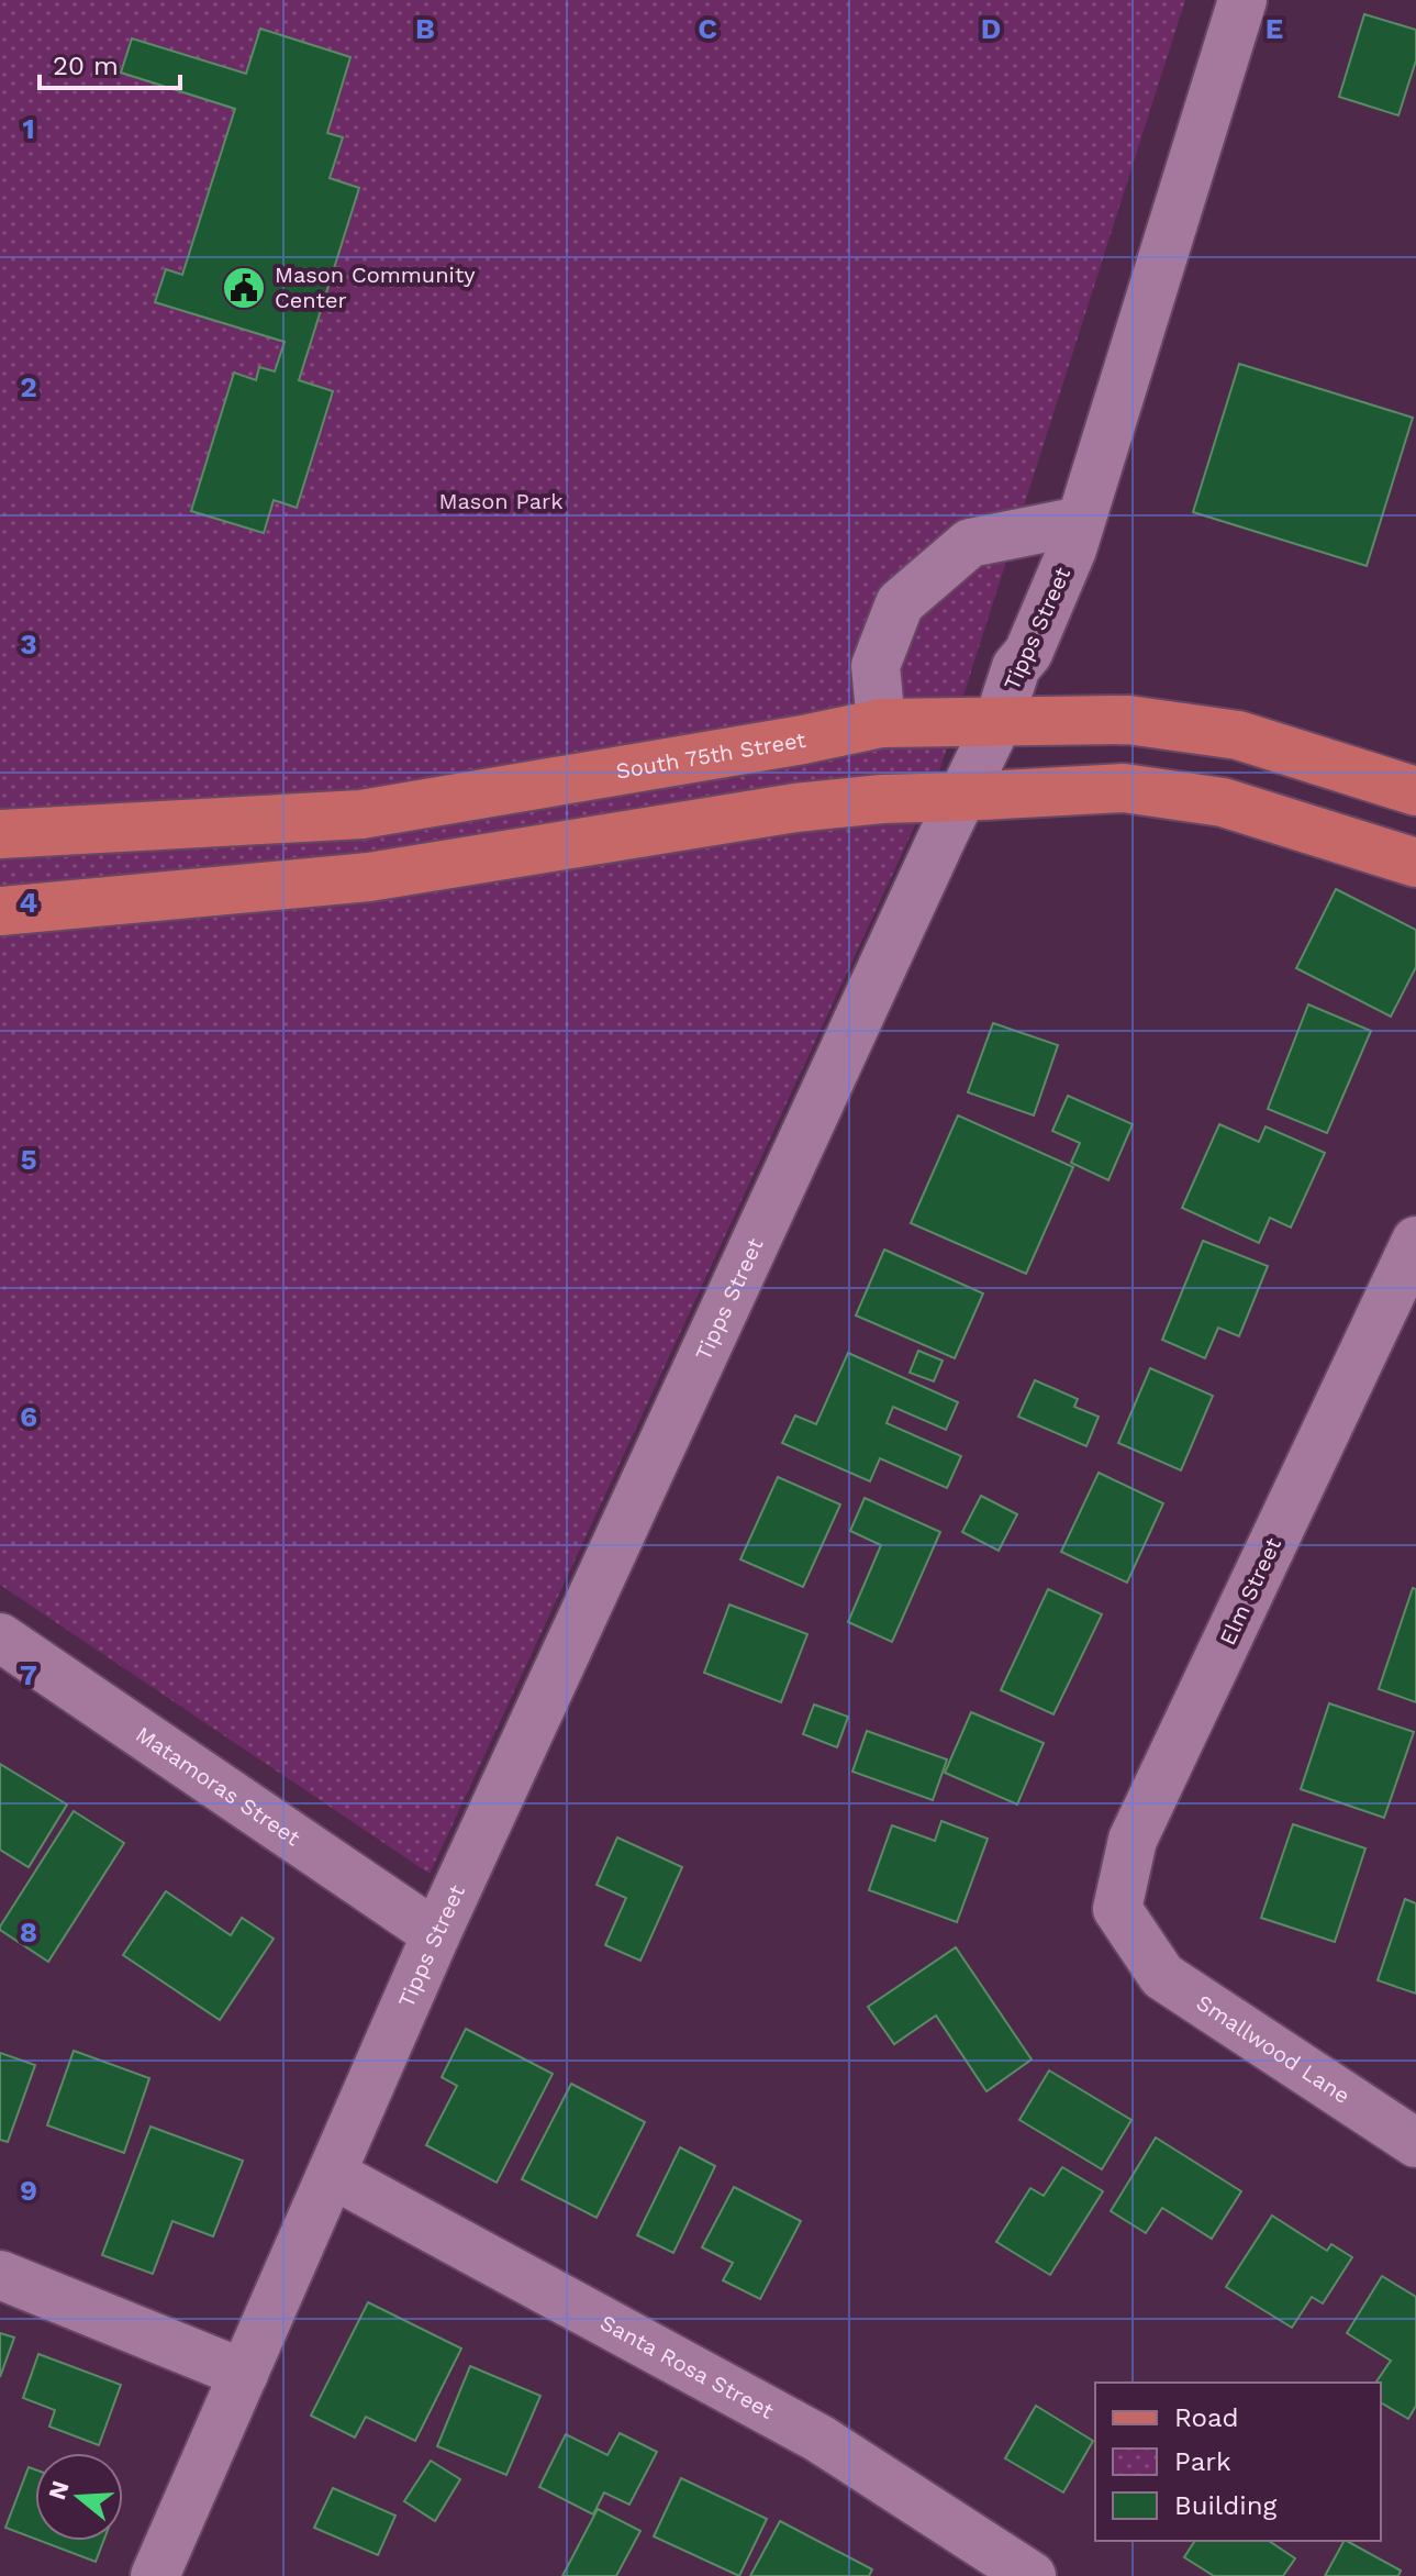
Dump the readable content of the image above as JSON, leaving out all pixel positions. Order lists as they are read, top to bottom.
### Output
{
  "streets": {
    "main road": ["South 75th Street"],
    "street": [
      "Tipps Street",
      "Elm Street",
      "Matamoras Street",
      "Smallwood Lane",
      "Santa Rosa Street"
    ]
  },
  "crossings": [
    ["Tipps Street", "South 75th Street"],
    ["Tipps Street", "Matamoras Street"],
    ["Tipps Street", "Santa Rosa Street"],
    ["Elm Street", "Smallwood Lane"]
  ],
  "parks": ["Mason Park"],
  "places": {
    "public building": ["Mason Community Center"]
  },
  "legend": ["Road", "Park", "Building"],
  "scale_bar": "20 m",
  "north": "left",
  "grid": {
    "columns": [
      "B",
      "C",
      "D",
      "E"
    ],
    "rows": [
      "1",
      "2",
      "3",
      "4",
      "5",
      "6",
      "7",
      "8",
      "9"
    ]
  }
}
